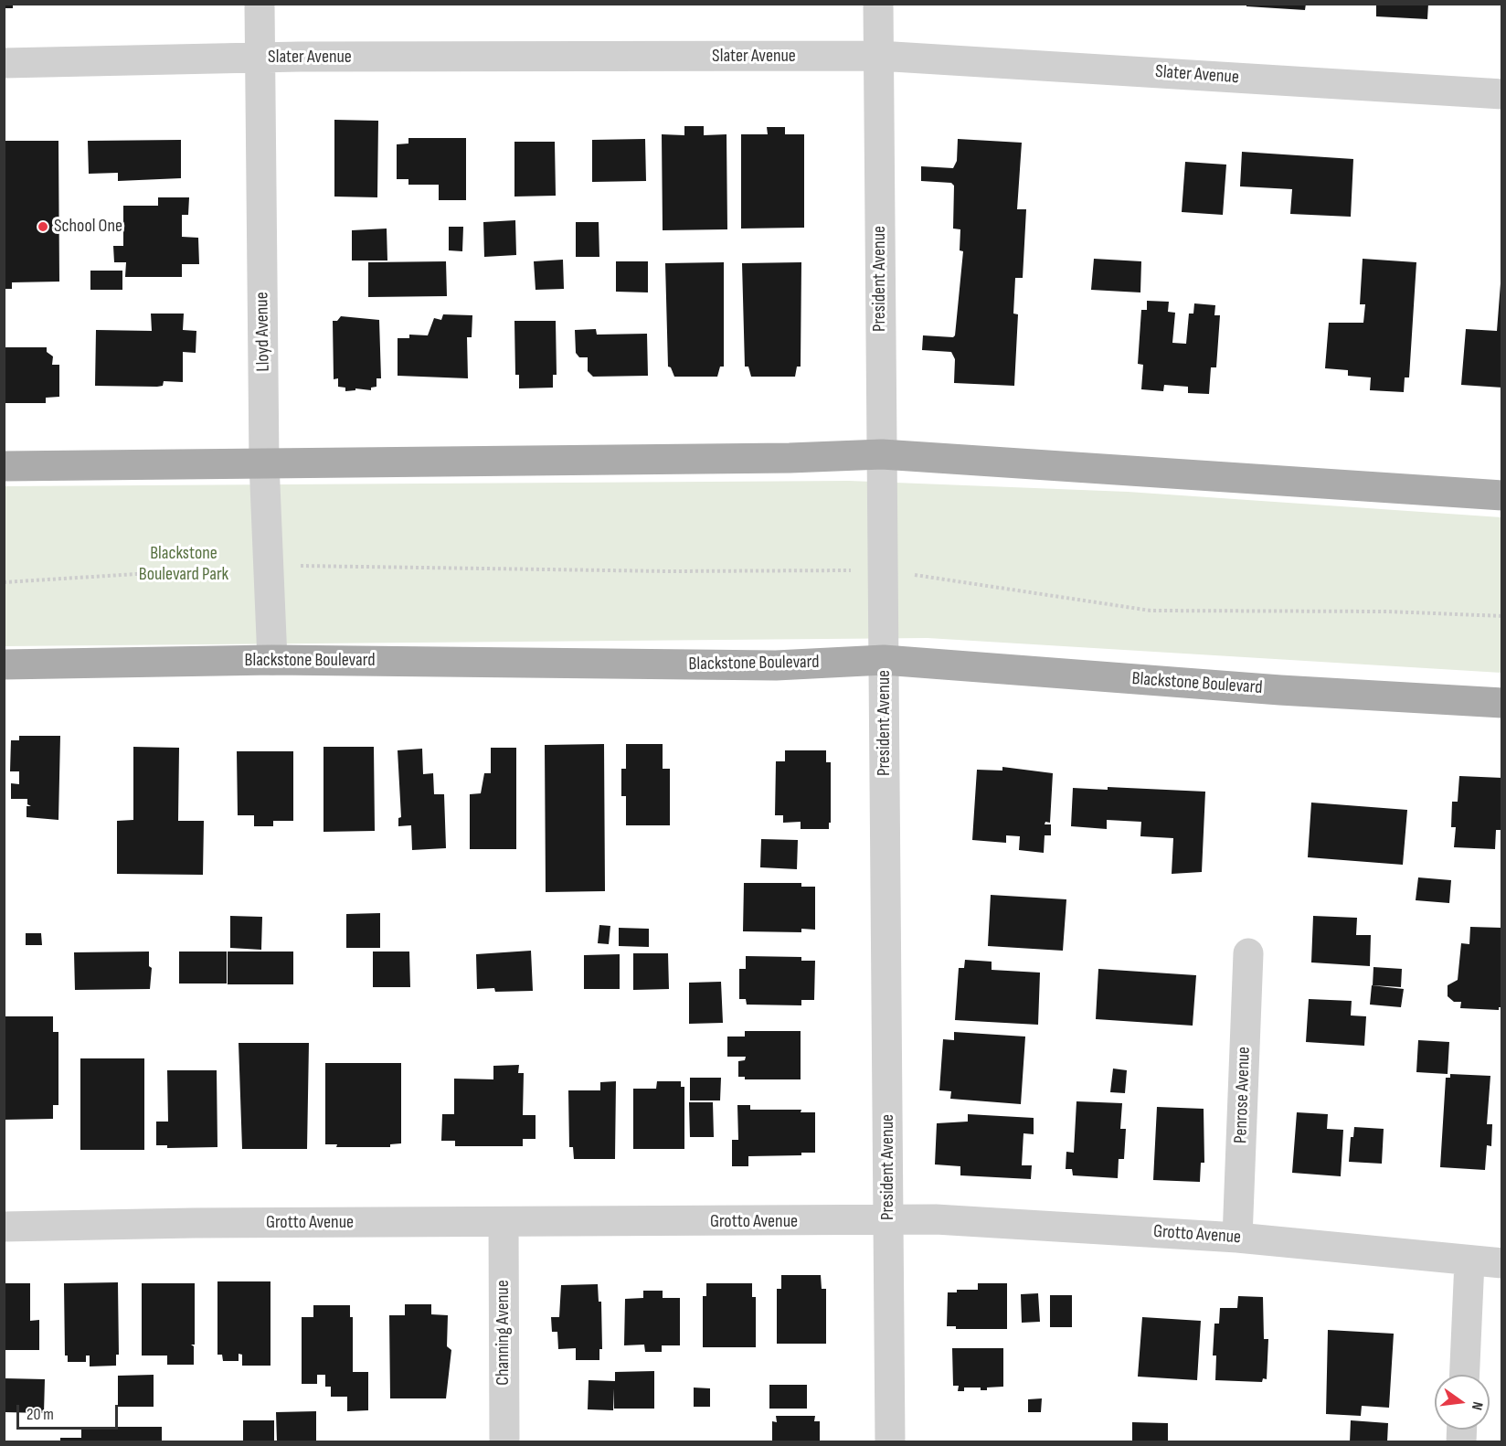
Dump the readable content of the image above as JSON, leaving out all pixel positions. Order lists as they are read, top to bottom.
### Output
{
  "streets": {
    "main road": ["Blackstone Boulevard"],
    "street": [
      "Slater Avenue",
      "President Avenue",
      "Lloyd Avenue",
      "Penrose Avenue",
      "Grotto Avenue",
      "Channing Avenue"
    ]
  },
  "crossings": [
    ["Slater Avenue", "President Avenue"],
    ["Slater Avenue", "Lloyd Avenue"],
    ["President Avenue", "Blackstone Boulevard"],
    ["President Avenue", "Grotto Avenue"],
    ["Lloyd Avenue", "Blackstone Boulevard"],
    ["Penrose Avenue", "Grotto Avenue"],
    ["Grotto Avenue", "Channing Avenue"]
  ],
  "parks": ["Blackstone Boulevard Park"],
  "places": ["School One"],
  "scale_bar": "20 m",
  "north": "right"
}
